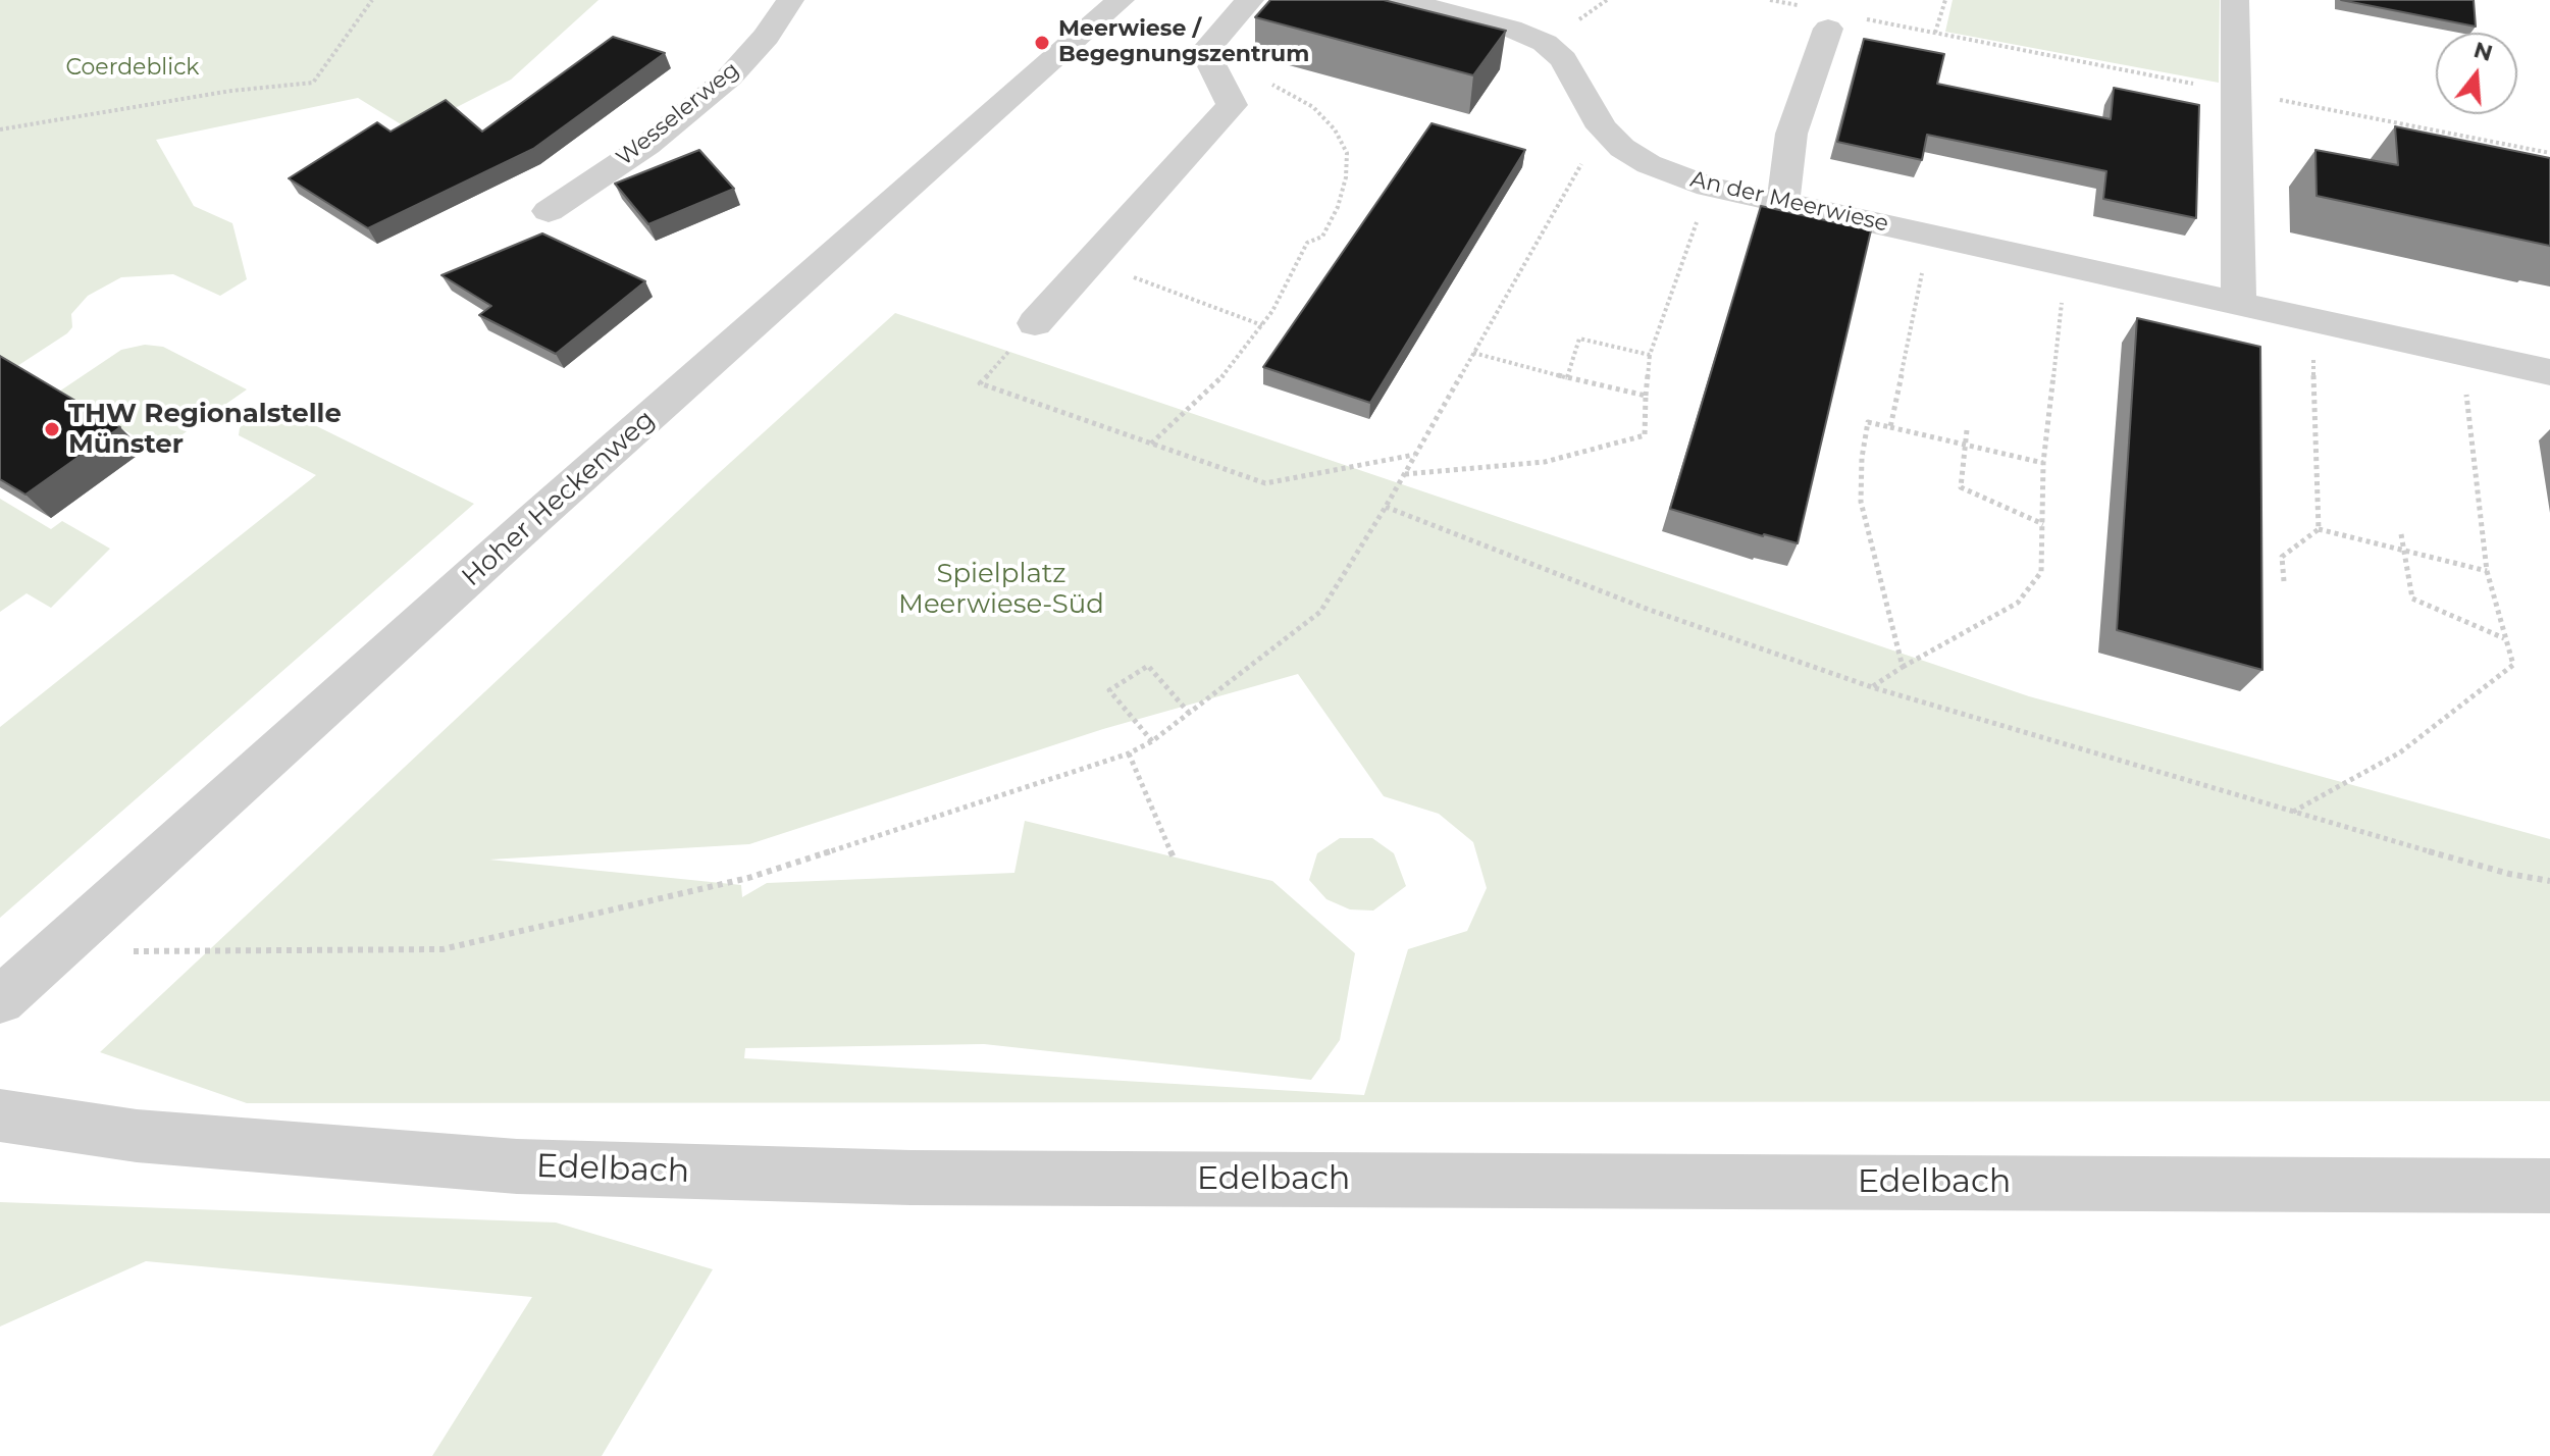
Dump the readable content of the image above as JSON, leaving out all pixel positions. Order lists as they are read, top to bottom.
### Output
{
  "streets": {
    "street": [
      "Wesselerweg",
      "An der Meerwiese",
      "Hoher Heckenweg",
      "Edelbach"
    ]
  },
  "parks": ["Coerdeblick", "Spielplatz Meerwiese-Süd"],
  "places": ["Meerwiese / Begegnungszentrum", "THW Regionalstelle Münster"],
  "north": "top"
}
